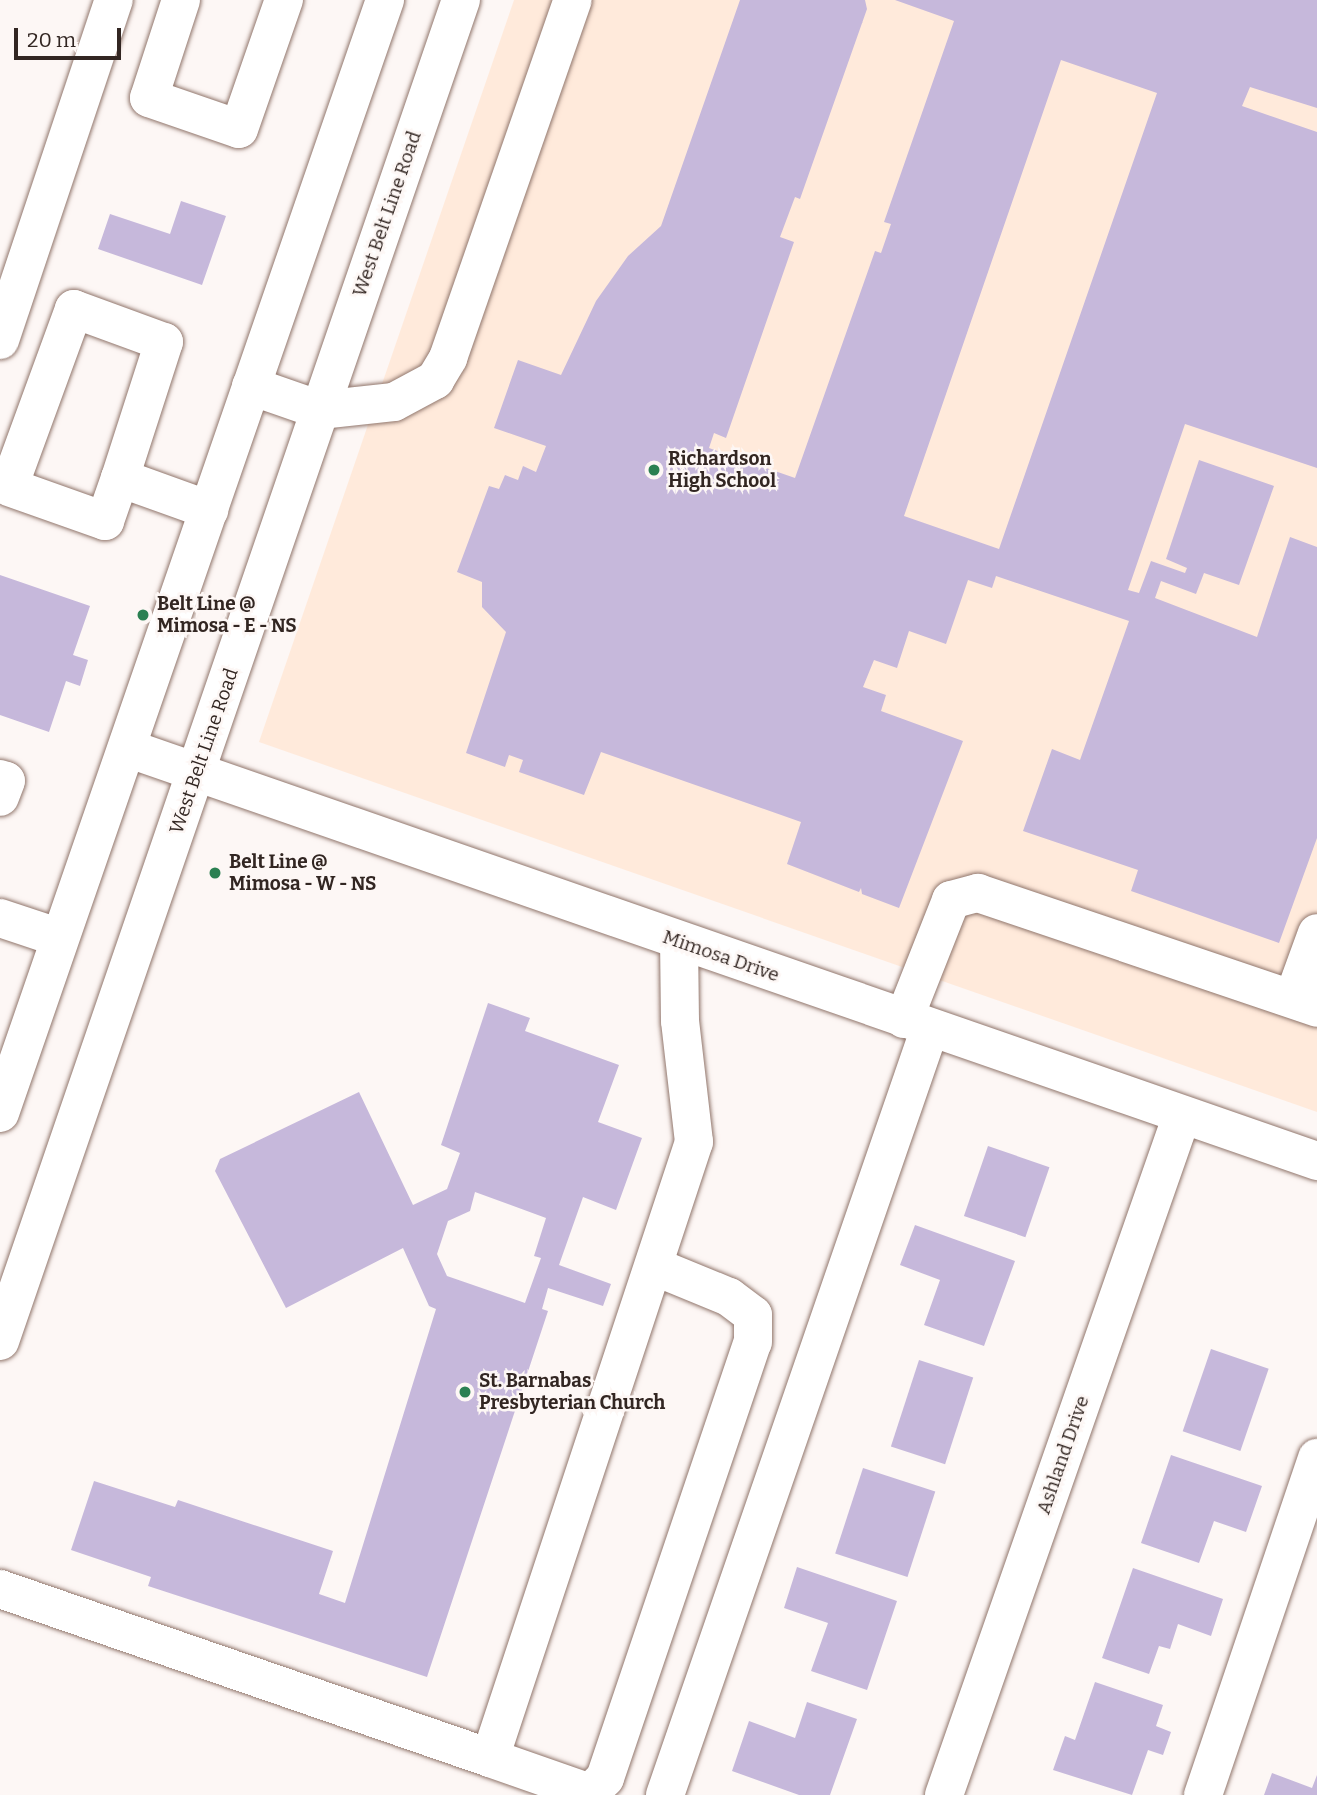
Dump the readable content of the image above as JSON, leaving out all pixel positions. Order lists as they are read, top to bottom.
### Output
{
  "streets": {
    "main road": ["West Belt Line Road", "Mimosa Drive", "Ashland Drive"]
  },
  "crossings": [
    ["West Belt Line Road", "Mimosa Drive"],
    ["Mimosa Drive", "Ashland Drive"]
  ],
  "places": [
    "Richardson High School",
    "Belt Line @ Mimosa - E - NS",
    "Belt Line @ Mimosa - W - NS",
    "St. Barnabas Presbyterian Church"
  ],
  "scale_bar": "20 m"
}
